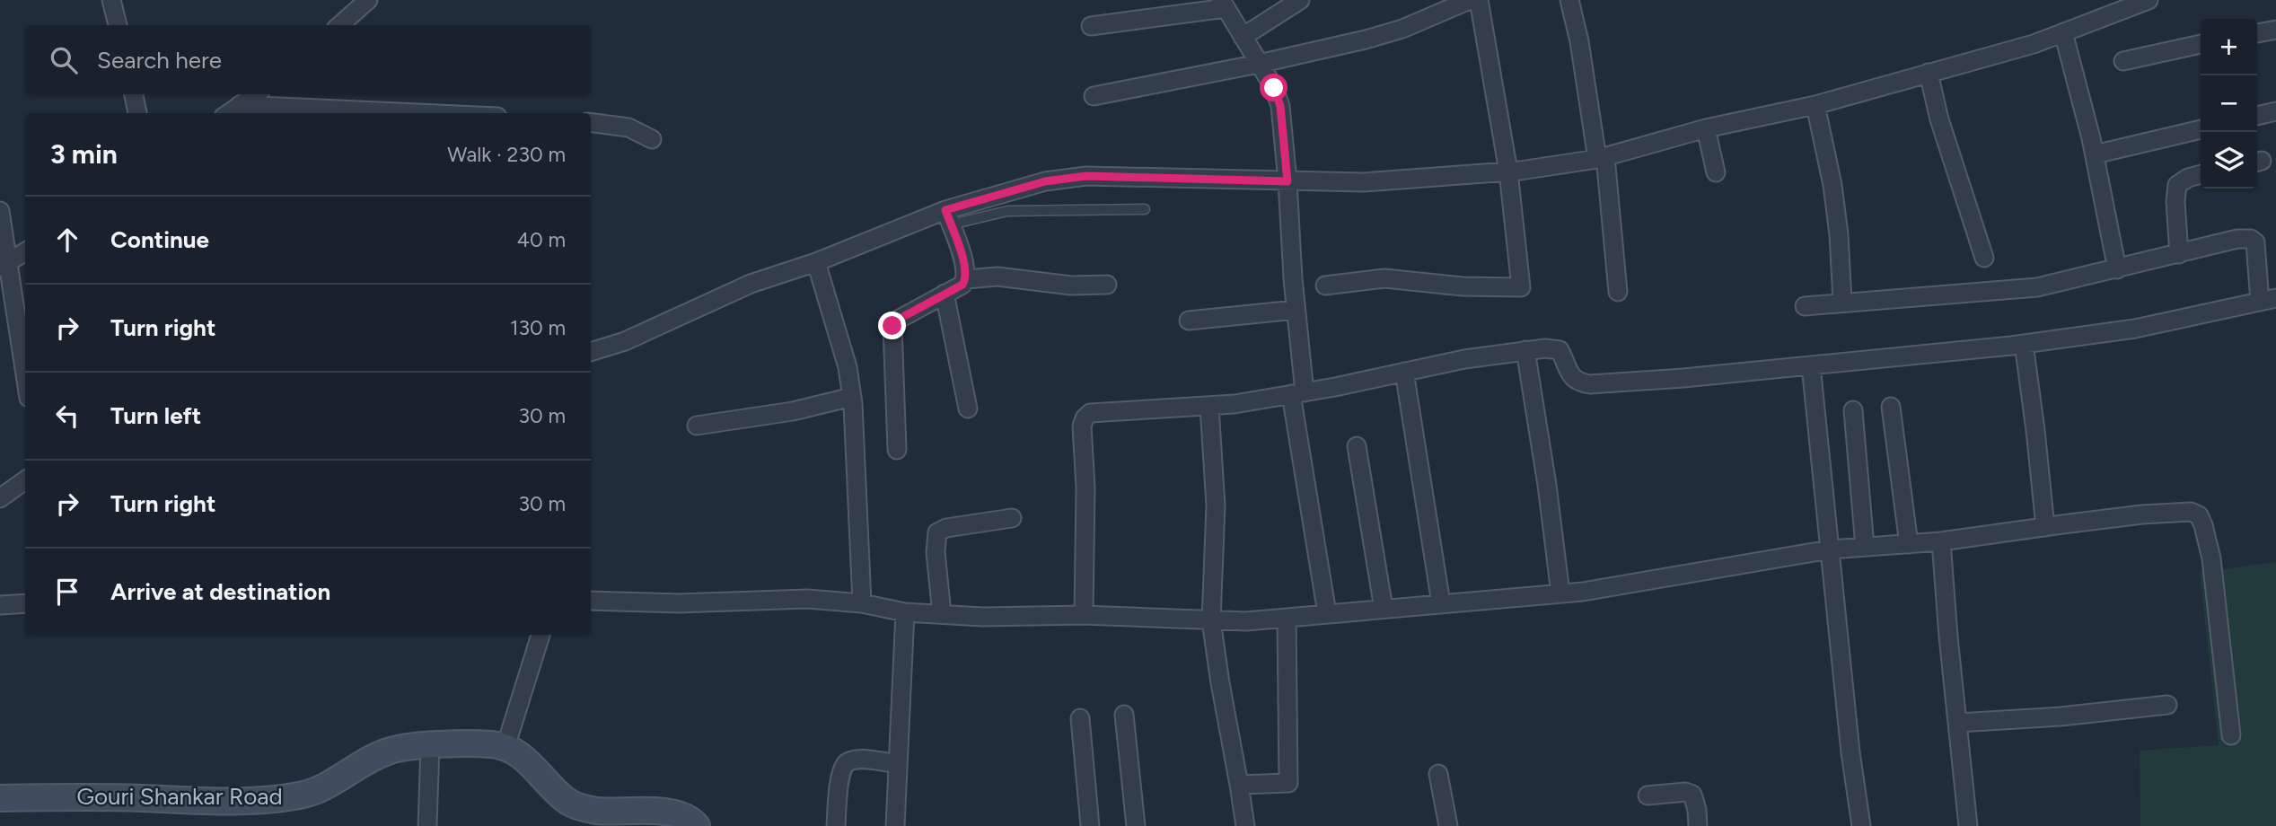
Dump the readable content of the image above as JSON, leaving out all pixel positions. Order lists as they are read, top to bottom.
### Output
{
  "streets": {
    "street": ["Gouri Shankar Road"]
  },
  "page": {
    "map_buttons": ["+", "−"],
    "search": "Search here",
    "heading": ["3 min", "Walk · 230 m"],
    "list": [
      ["Continue", "40 m"],
      ["Turn right", "130 m"],
      ["Turn left", "30 m"],
      ["Turn right", "30 m"],
      "Arrive at destination"
    ]
  }
}
